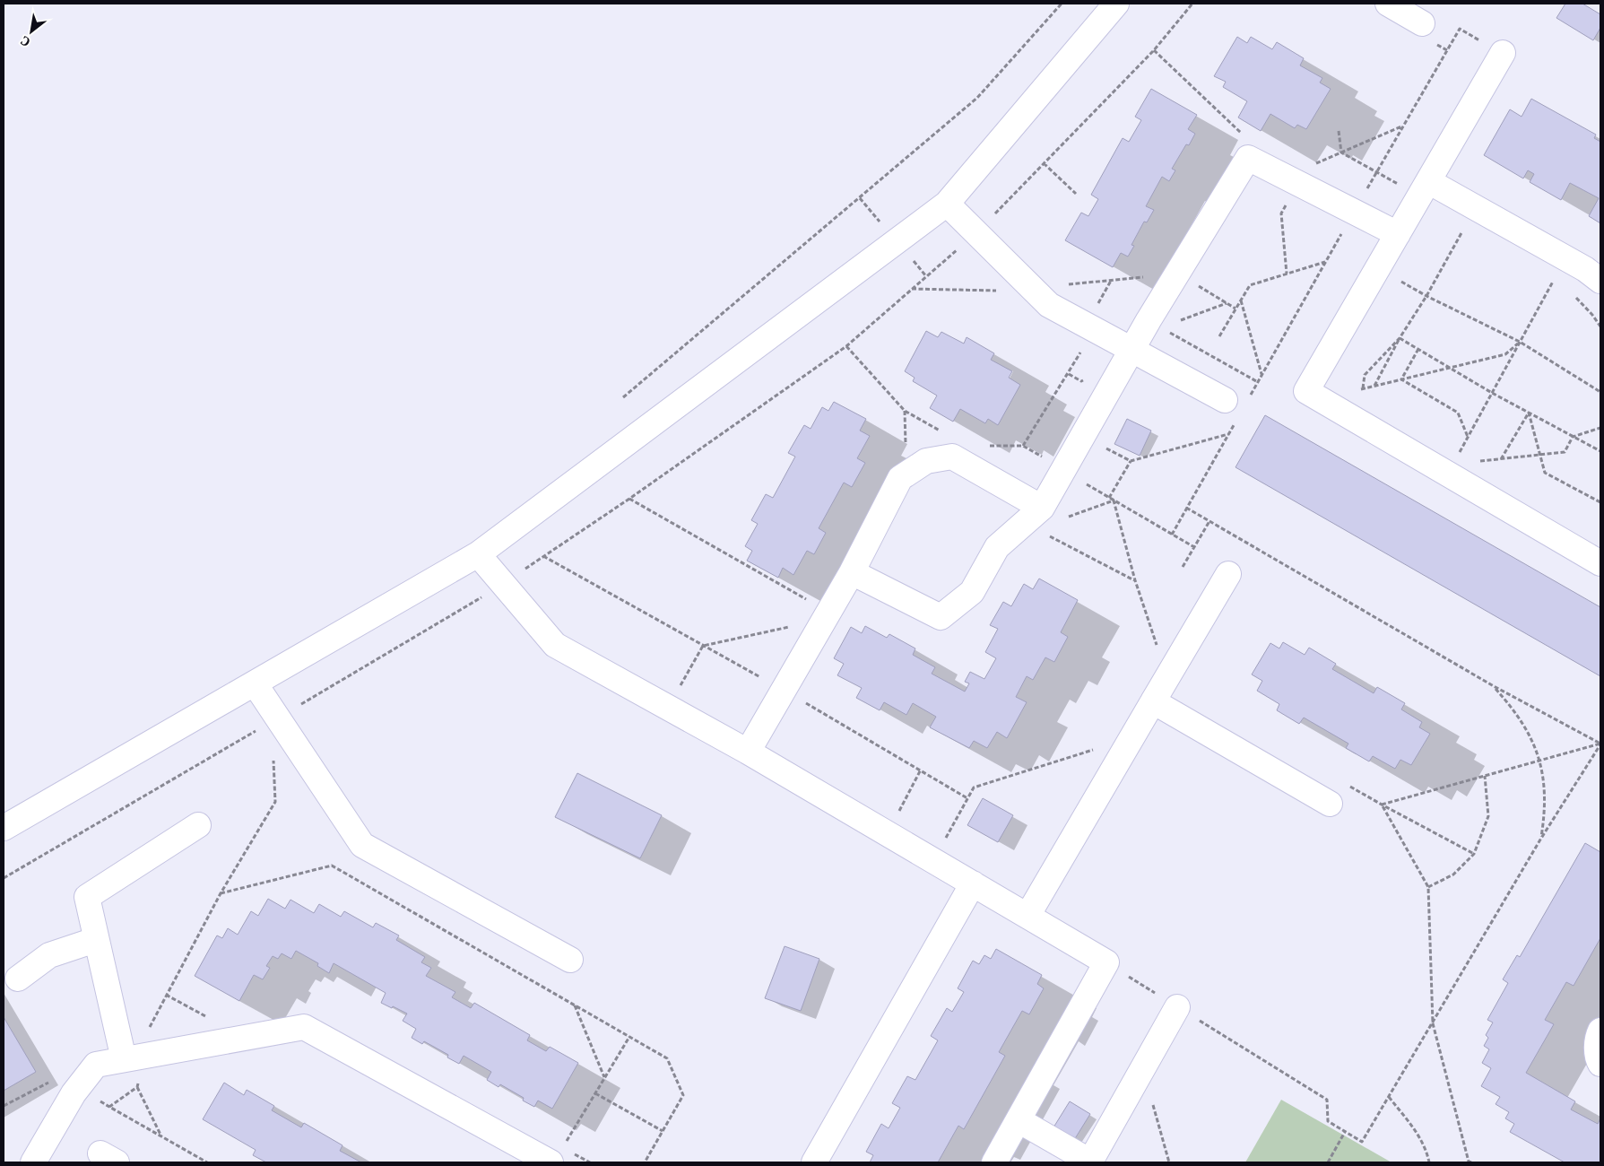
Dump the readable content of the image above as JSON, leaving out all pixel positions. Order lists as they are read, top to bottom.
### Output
{
  "north": "bottom left"
}
